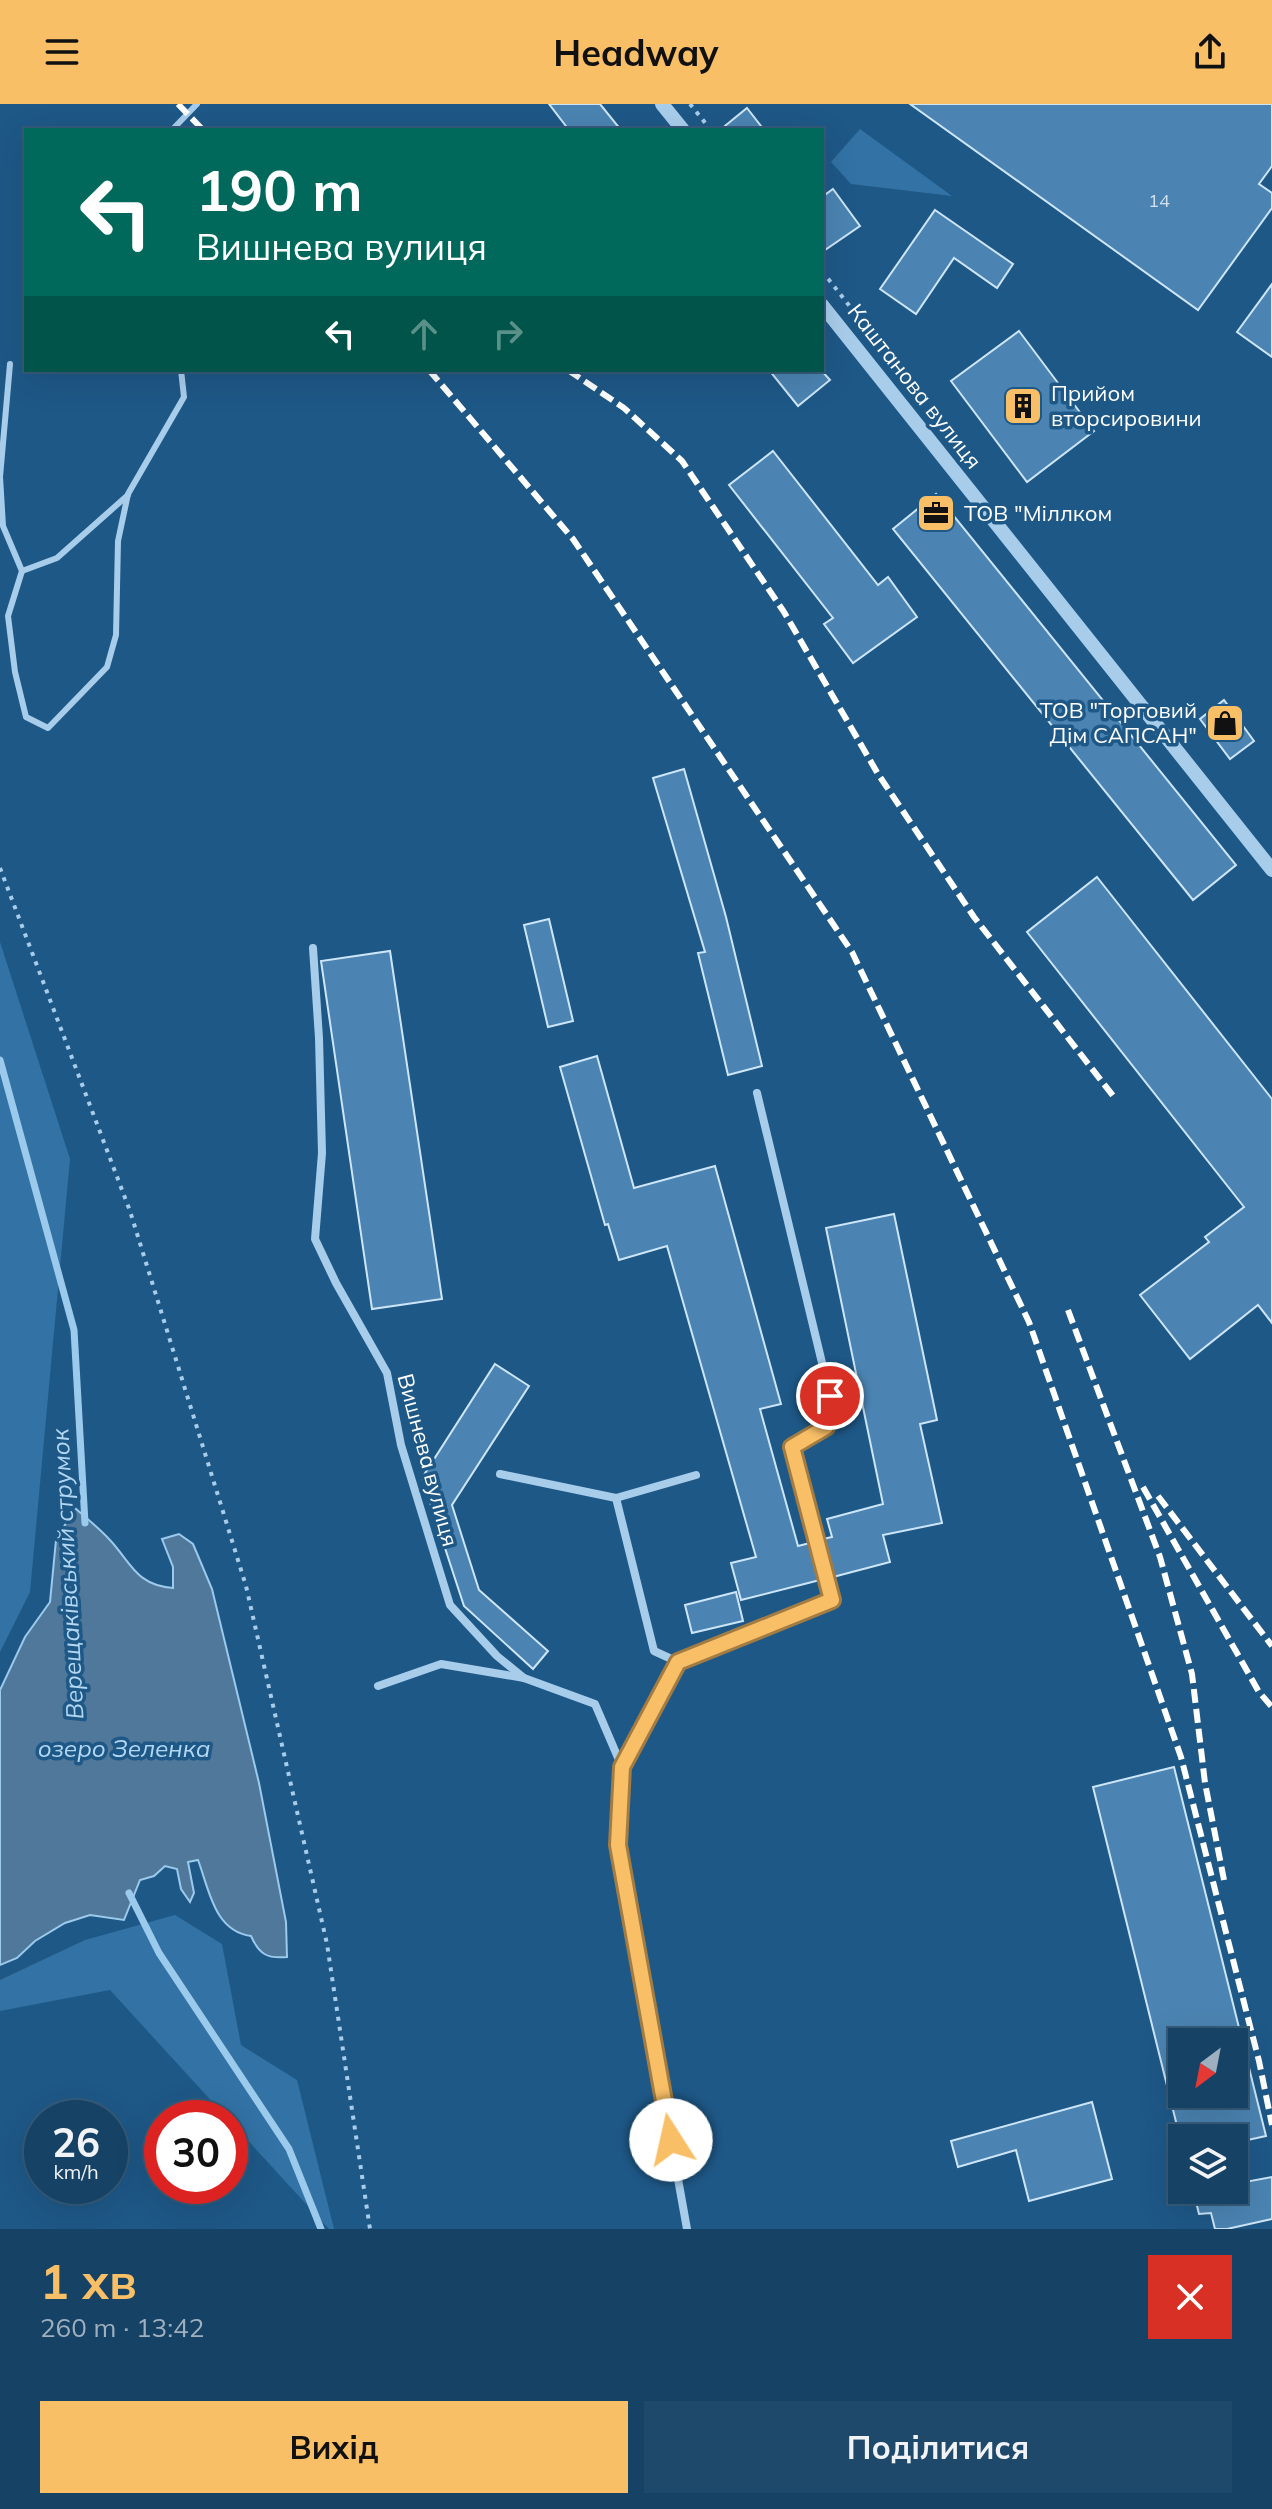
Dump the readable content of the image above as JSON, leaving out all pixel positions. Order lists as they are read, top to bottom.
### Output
{
  "streets": {
    "street": ["Каштанова вулиця", "Вишнева вулиця"]
  },
  "water": ["Верещаківський струмок", "озеро Зеленка"],
  "places": {
    "building": ["Прийом вторсировини"],
    "office": ["ТОВ \"Міллком"],
    "shop": ["ТОВ \"Торговий Дім САПСАН\""]
  },
  "house_numbers": ["14"],
  "north": "bottom left",
  "page": {
    "header": "Headway",
    "turn": ["190 m", "Вишнева вулиця"],
    "speed": "26 km/h",
    "limit": "30",
    "heading": ["1 хв", "260 m · 13:42"],
    "buttons": ["Вихід", "Поділитися"]
  }
}
